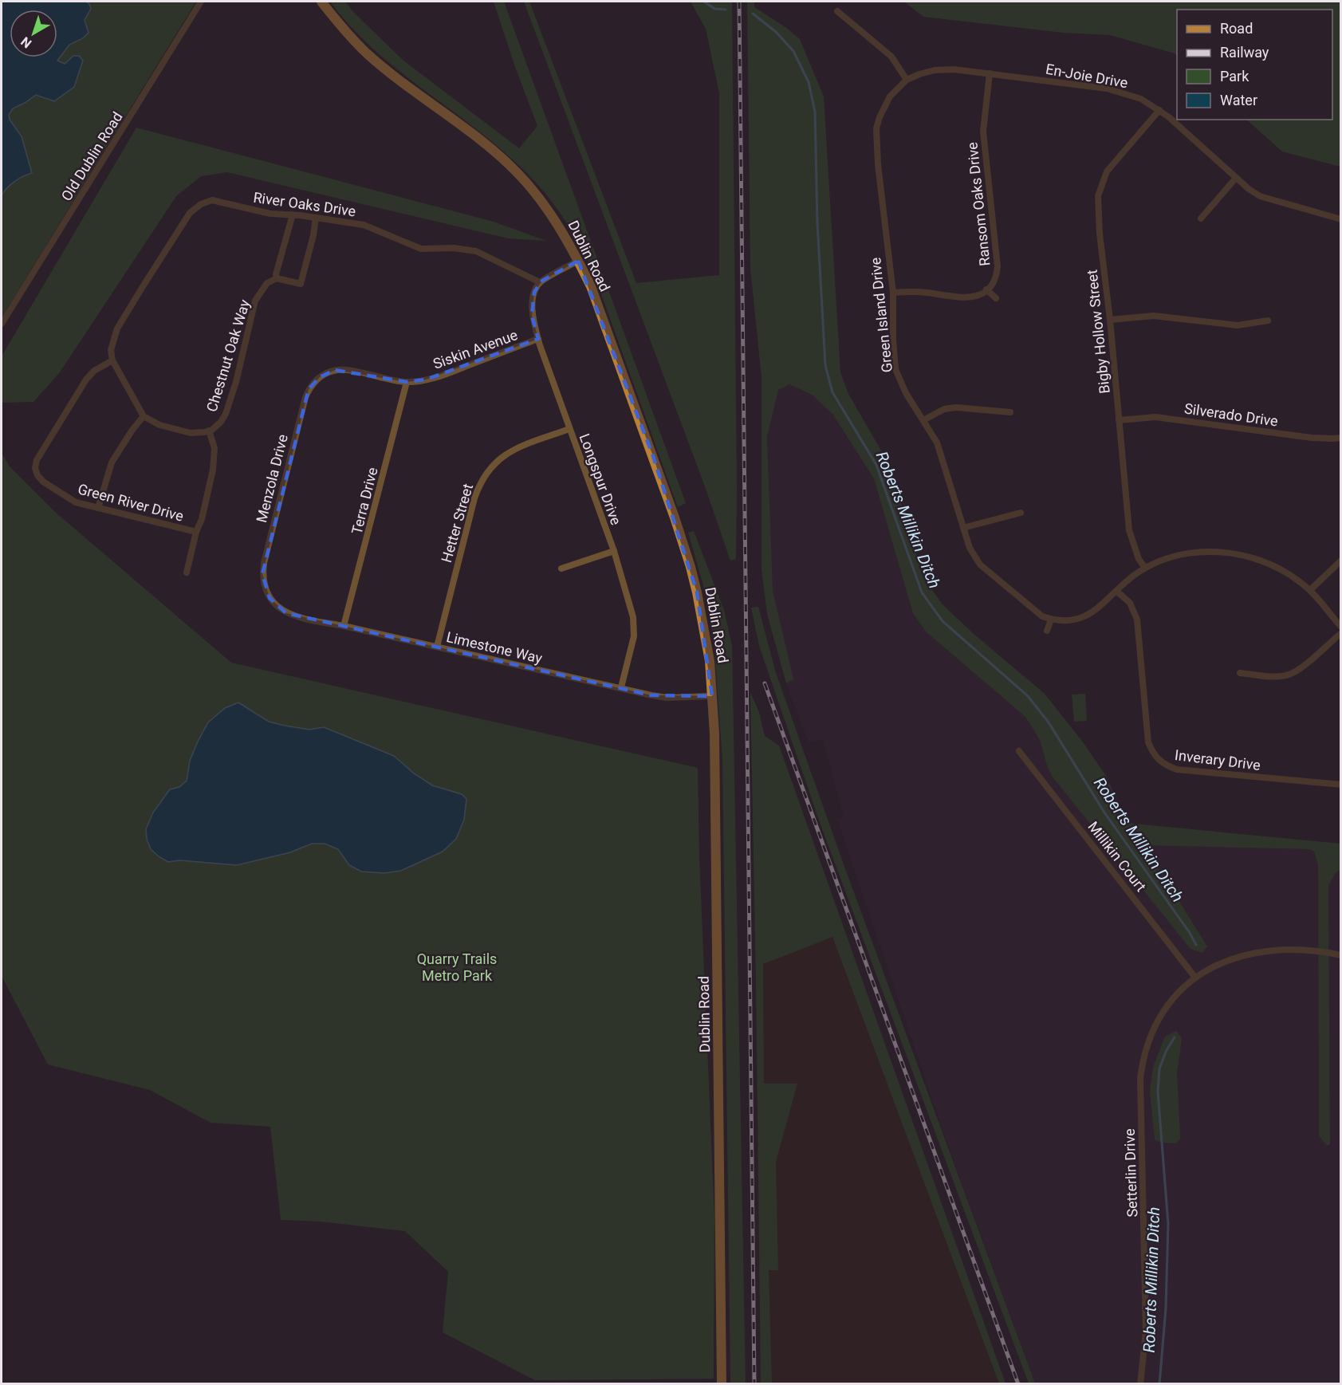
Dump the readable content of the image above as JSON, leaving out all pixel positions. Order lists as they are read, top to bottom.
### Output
{
  "streets": {
    "main road": ["Dublin Road"],
    "street": [
      "En-Joie Drive",
      "Old Dublin Road",
      "River Oaks Drive",
      "Ransom Oaks Drive",
      "Green Island Drive",
      "Bigby Hollow Street",
      "Siskin Avenue",
      "Chestnut Oak Way",
      "Silverado Drive",
      "Menzola Drive",
      "Longspur Drive",
      "Terra Drive",
      "Green River Drive",
      "Hetter Street",
      "Limestone Way",
      "Inverary Drive",
      "Millikin Court",
      "Setterlin Drive"
    ]
  },
  "crossings": [
    ["En-Joie Drive", "Ransom Oaks Drive"],
    ["En-Joie Drive", "Green Island Drive"],
    ["En-Joie Drive", "Bigby Hollow Street"],
    ["River Oaks Drive", "Longspur Drive"],
    ["River Oaks Drive", "Green River Drive"],
    ["Dublin Road", "Limestone Way"],
    ["Bigby Hollow Street", "Silverado Drive"],
    ["Siskin Avenue", "Menzola Drive"],
    ["Siskin Avenue", "Longspur Drive"],
    ["Siskin Avenue", "Terra Drive"],
    ["Menzola Drive", "Limestone Way"],
    ["Longspur Drive", "Hetter Street"],
    ["Longspur Drive", "Limestone Way"],
    ["Terra Drive", "Limestone Way"],
    ["Hetter Street", "Limestone Way"],
    ["Millikin Court", "Setterlin Drive"]
  ],
  "water": ["Roberts Millikin Ditch"],
  "parks": ["Quarry Trails Metro Park"],
  "legend": [
    "Road",
    "Railway",
    "Park",
    "Water"
  ],
  "north": "bottom left"
}
